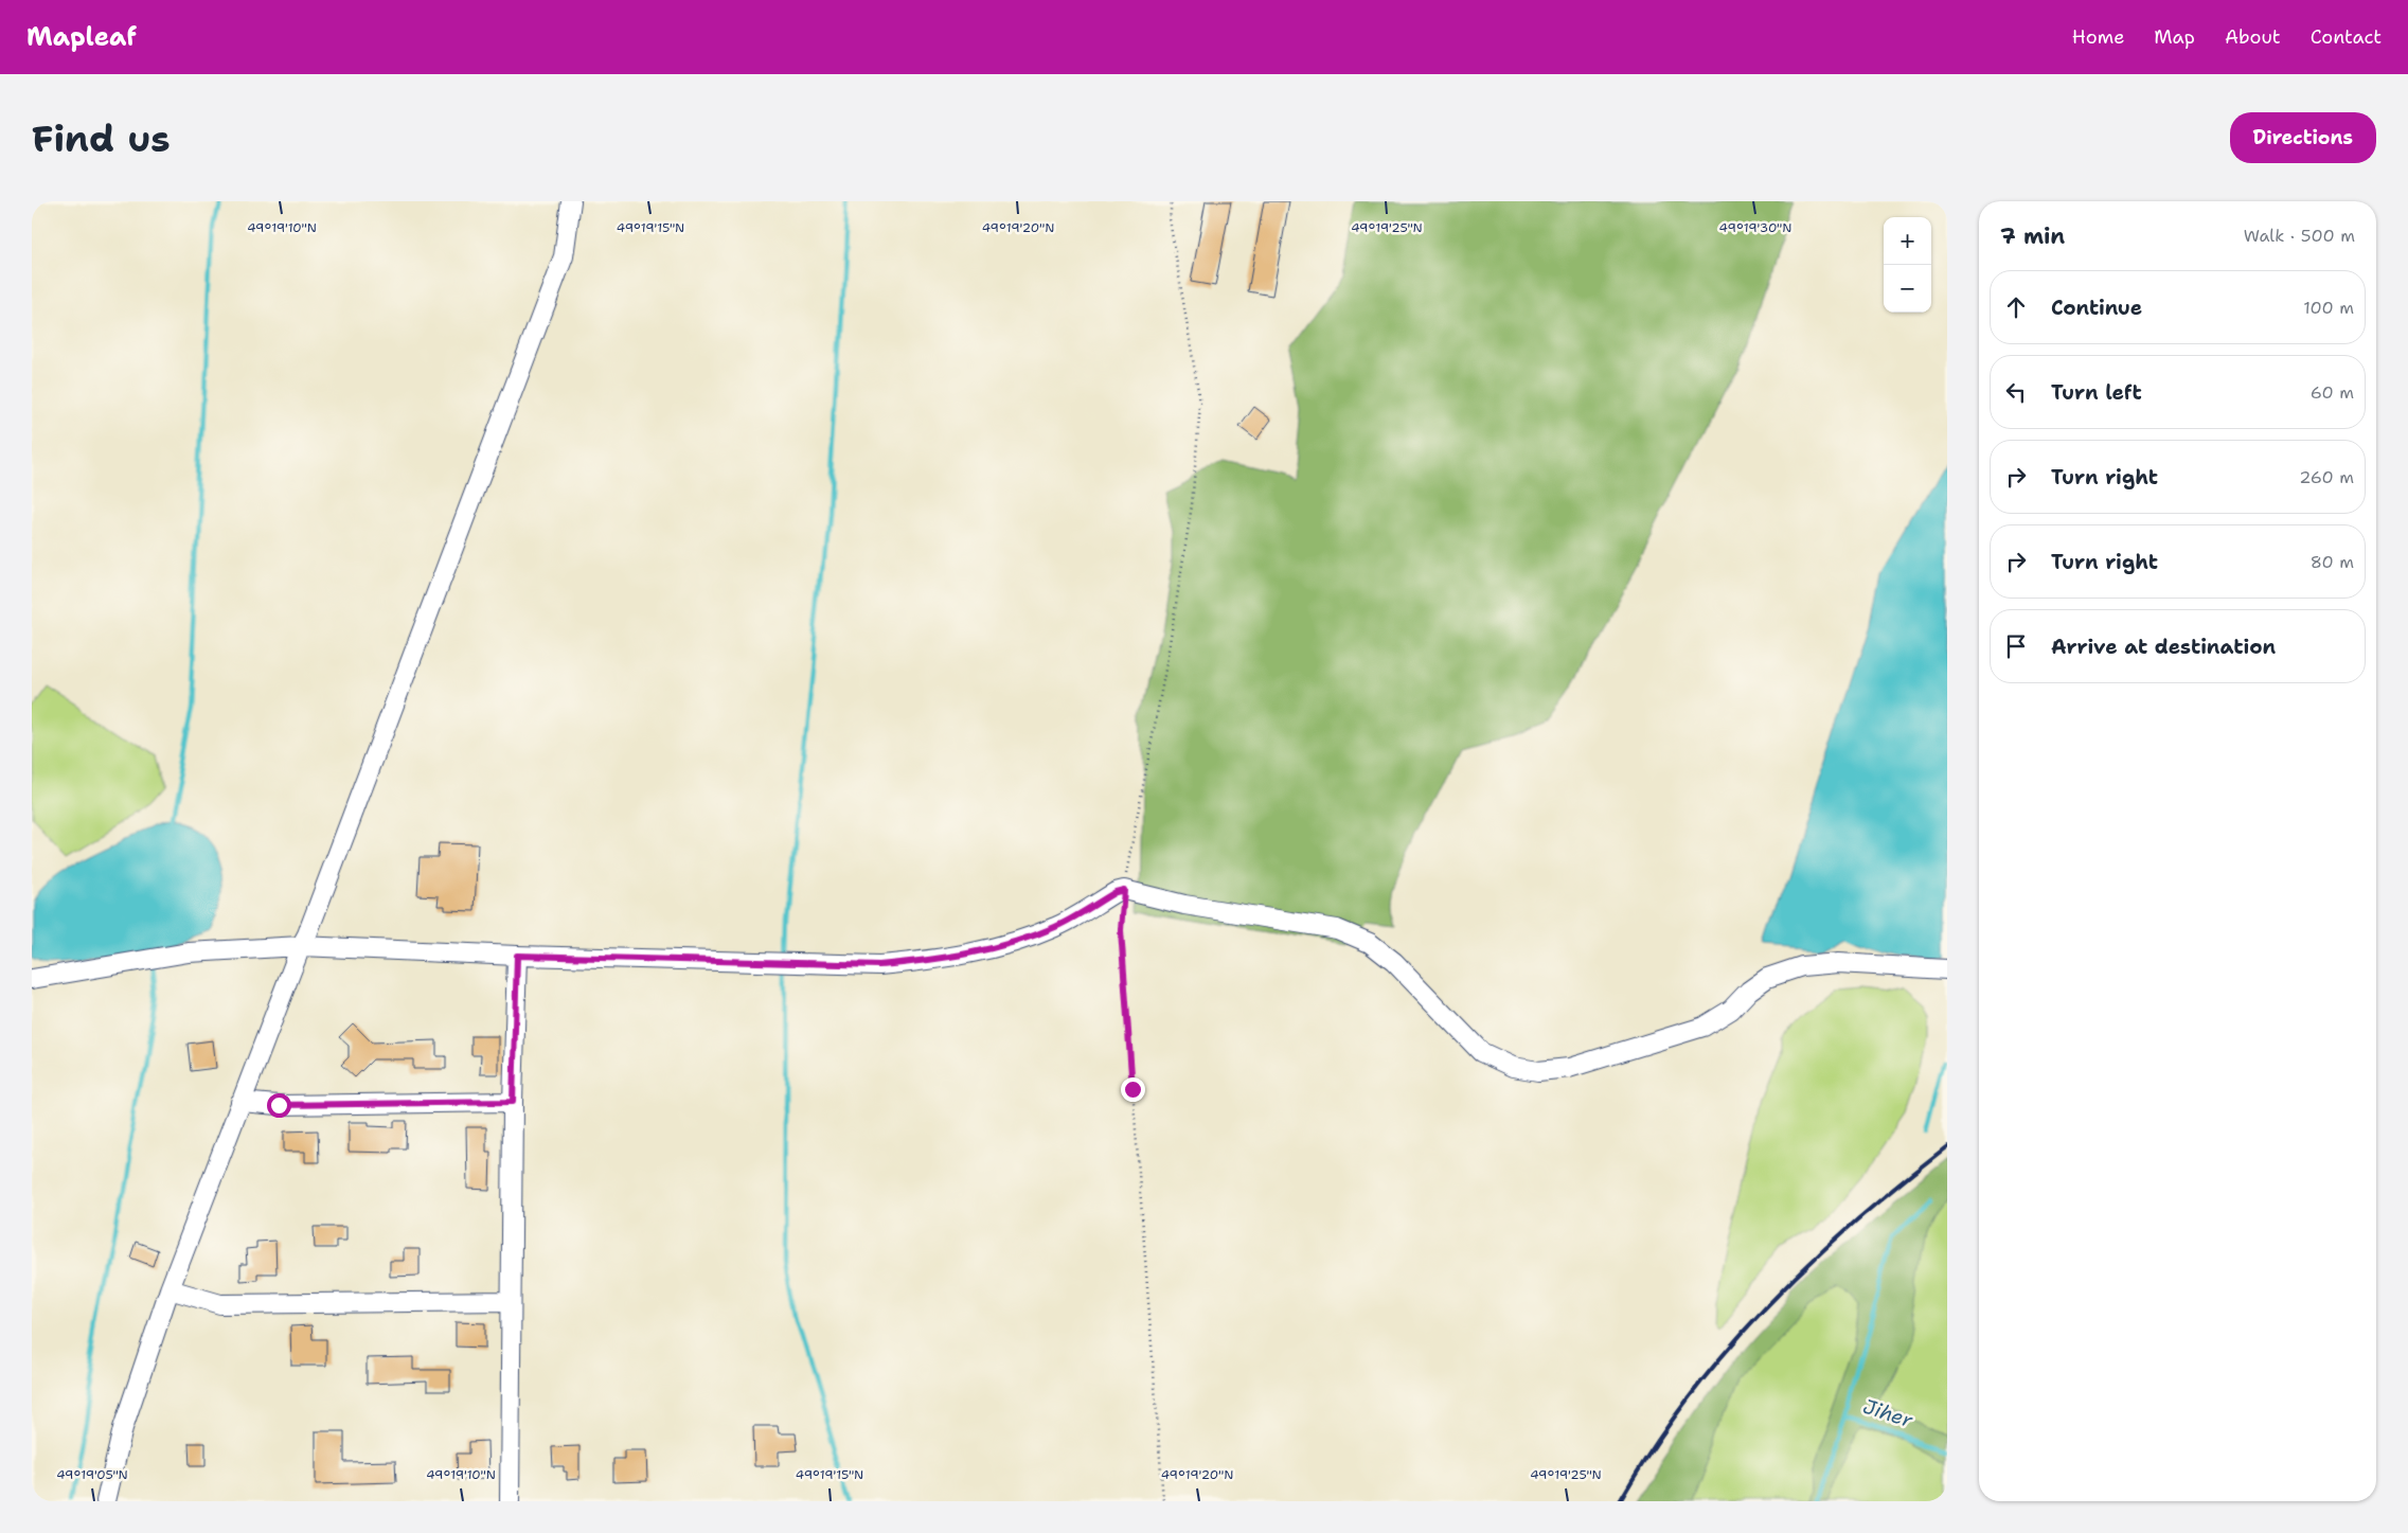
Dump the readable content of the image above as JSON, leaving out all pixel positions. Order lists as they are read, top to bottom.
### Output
{
  "water": ["Jiher"],
  "page": {
    "header": "Mapleaf",
    "nav": [
      "Home",
      "Map",
      "About",
      "Contact"
    ],
    "buttons": "Directions",
    "title": "Find us",
    "heading": ["7 min", "Walk · 500 m"],
    "map_buttons": ["+", "−"],
    "list": [
      ["Continue", "100 m"],
      ["Turn left", "60 m"],
      ["Turn right", "260 m"],
      ["Turn right", "80 m"],
      "Arrive at destination"
    ]
  },
  "coordinates": [
    "49°19'10\"N",
    "49°19'15\"N",
    "49°19'20\"N",
    "49°19'25\"N",
    "49°19'30\"N",
    "49°19'05\"N"
  ]
}
